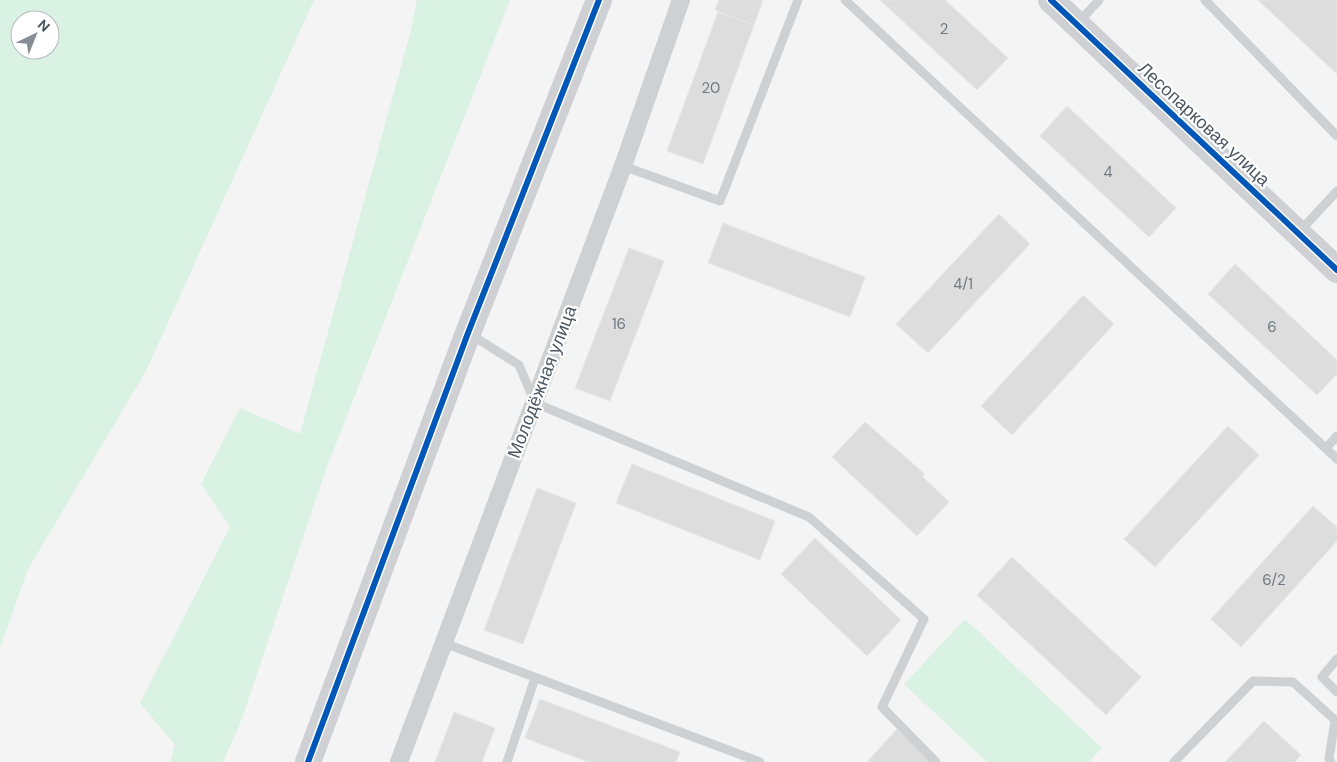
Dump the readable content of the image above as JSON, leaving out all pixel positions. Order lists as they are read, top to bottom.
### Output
{
  "streets": {
    "street": ["Лесопарковая улица", "Молодёжная улица"]
  },
  "house_numbers": [
    "2",
    "20",
    "4",
    "4/1",
    "16",
    "6",
    "6/2"
  ],
  "north": "top right"
}
